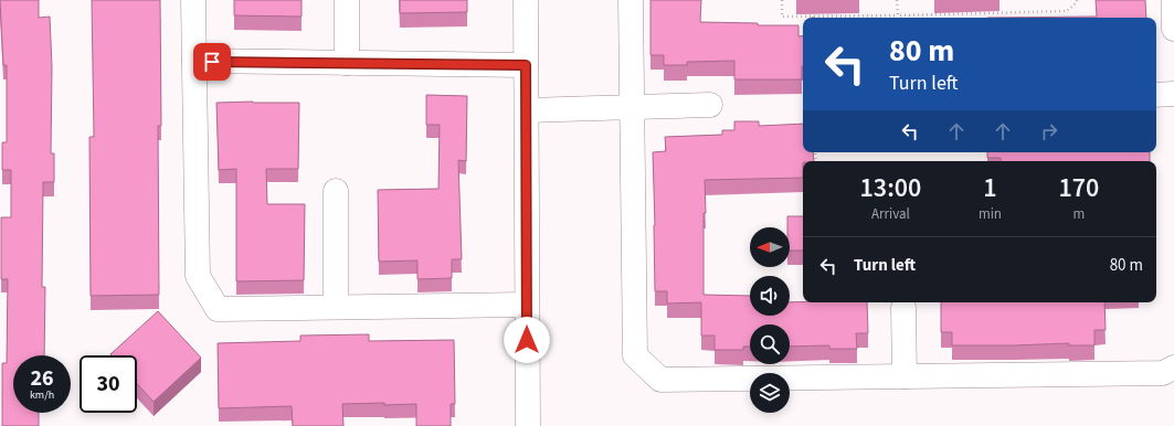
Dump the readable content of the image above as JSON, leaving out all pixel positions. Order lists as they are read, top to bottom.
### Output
{
  "north": "left",
  "page": {
    "turn": ["80 m", "Turn left"],
    "eta": [
      "13:00",
      "Arrival",
      "1",
      "min",
      "170",
      "m"
    ],
    "list": [
      {
        "name": "Turn left",
        "value": "80 m"
      }
    ],
    "speed": "26 km/h",
    "limit": "30"
  }
}
